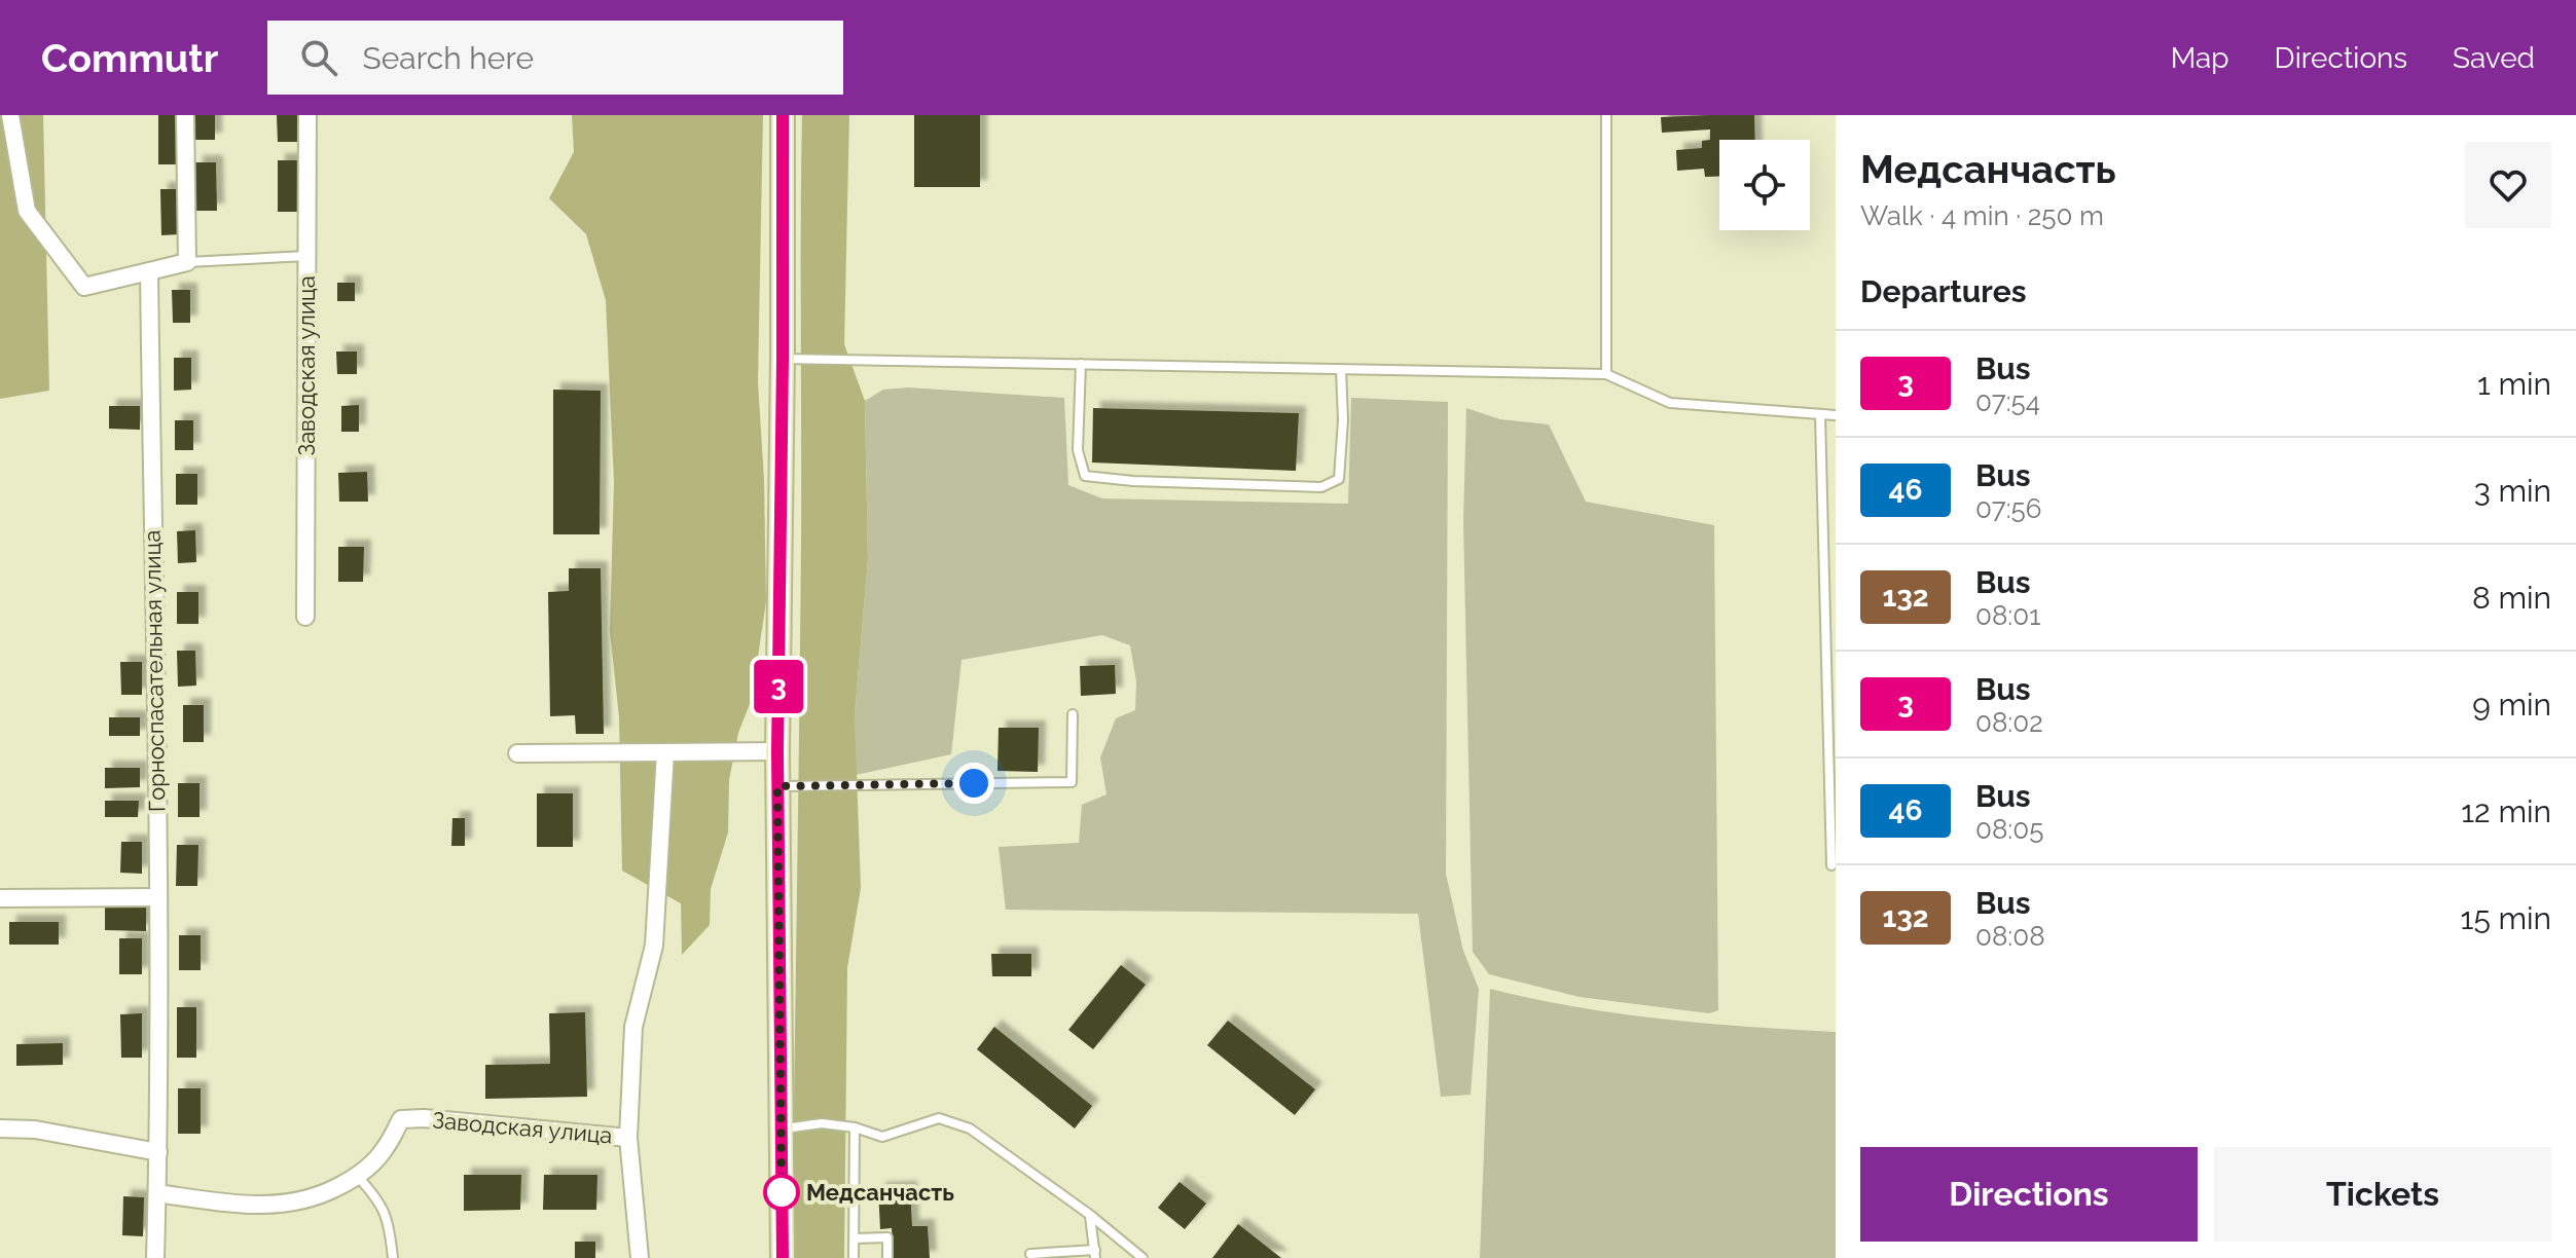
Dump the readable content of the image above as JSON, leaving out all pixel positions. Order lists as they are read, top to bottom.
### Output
{
  "streets": {
    "street": ["Заводская улица", "Горноспасательная улица"]
  },
  "crossings": [
    ["Заводская улица", "Горноспасательная улица"]
  ],
  "places": ["Медсанчасть"],
  "lines": ["bus line 3"],
  "page": {
    "header": "Commutr",
    "search": "Search here",
    "nav": ["Map", "Directions", "Saved"],
    "on_map": "3",
    "heading": [
      ["Медсанчасть", "Walk · 4 min · 250 m"],
      "Departures"
    ],
    "list": [
      {
        "mark": "3",
        "name": "Bus",
        "note": "07:54",
        "value": "1 min"
      },
      {
        "mark": "46",
        "name": "Bus",
        "note": "07:56",
        "value": "3 min"
      },
      {
        "mark": "132",
        "name": "Bus",
        "note": "08:01",
        "value": "8 min"
      },
      {
        "mark": "3",
        "name": "Bus",
        "note": "08:02",
        "value": "9 min"
      },
      {
        "mark": "46",
        "name": "Bus",
        "note": "08:05",
        "value": "12 min"
      },
      {
        "mark": "132",
        "name": "Bus",
        "note": "08:08",
        "value": "15 min"
      }
    ],
    "buttons": ["Directions", "Tickets"]
  }
}
